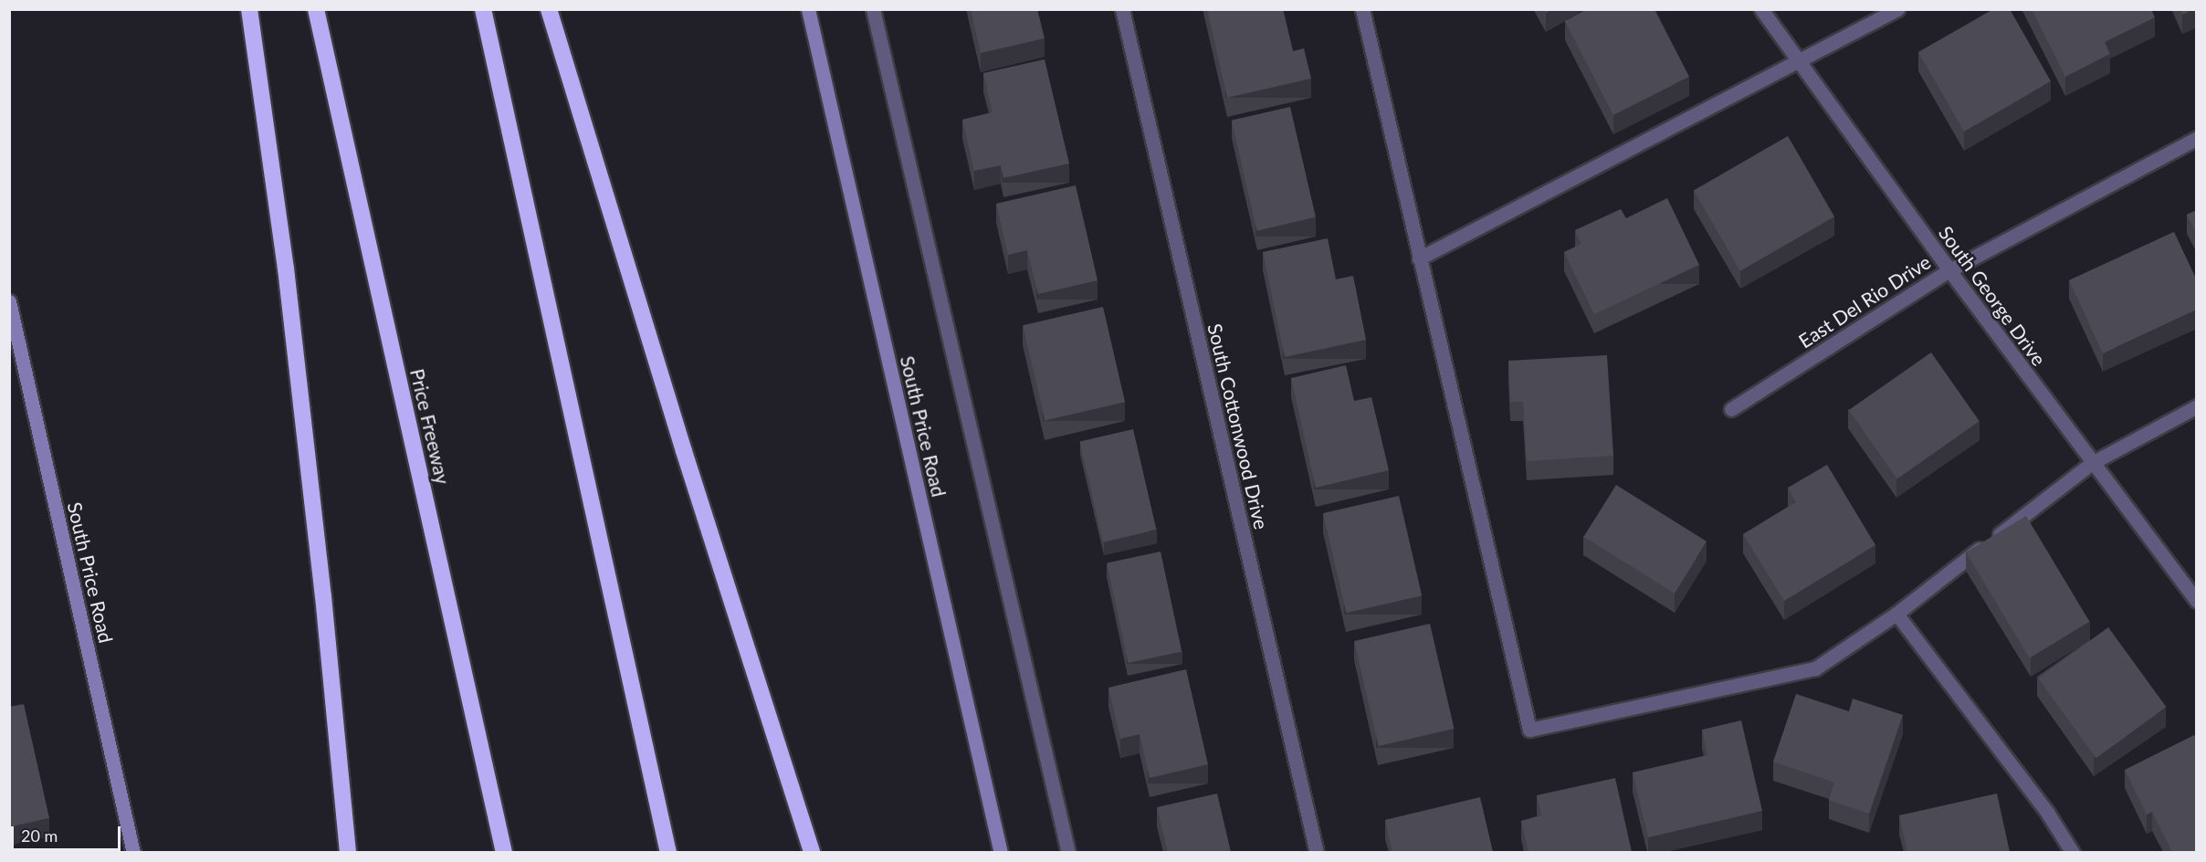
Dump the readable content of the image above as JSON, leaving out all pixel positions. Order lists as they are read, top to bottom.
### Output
{
  "streets": {
    "highway": ["Price Freeway"],
    "main road": ["South Price Road"],
    "street": ["South George Drive", "East Del Rio Drive", "South Cottonwood Drive"]
  },
  "crossings": [
    ["South George Drive", "East Del Rio Drive"]
  ],
  "scale_bar": "20 m"
}
